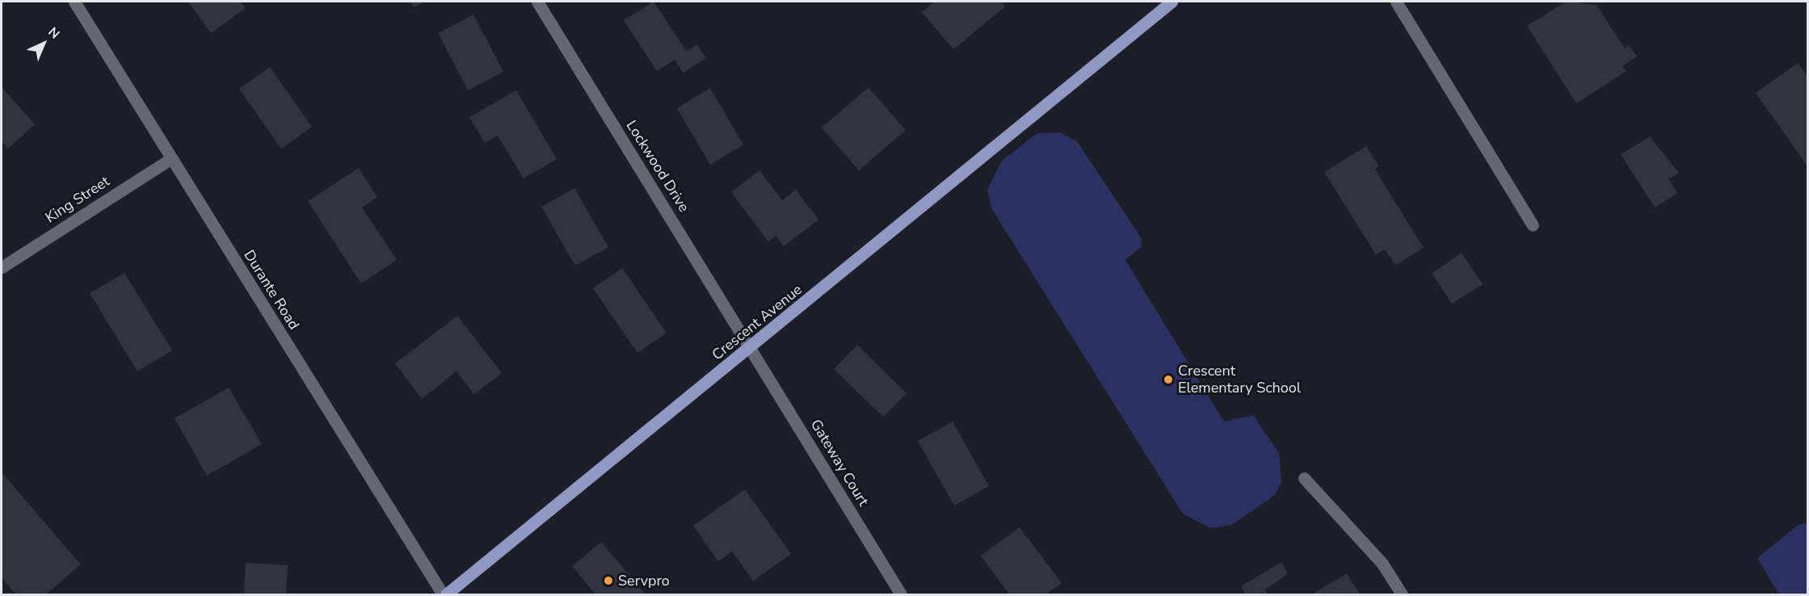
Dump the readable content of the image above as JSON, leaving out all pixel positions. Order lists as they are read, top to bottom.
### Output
{
  "streets": {
    "main road": ["Crescent Avenue"],
    "street": [
      "Lockwood Drive",
      "King Street",
      "Durante Road",
      "Gateway Court"
    ]
  },
  "crossings": [
    ["Lockwood Drive", "Crescent Avenue"],
    ["Lockwood Drive", "Gateway Court"],
    ["King Street", "Durante Road"],
    ["Durante Road", "Crescent Avenue"],
    ["Crescent Avenue", "Gateway Court"]
  ],
  "places": ["Crescent Elementary School", "Servpro"],
  "north": "top right"
}
